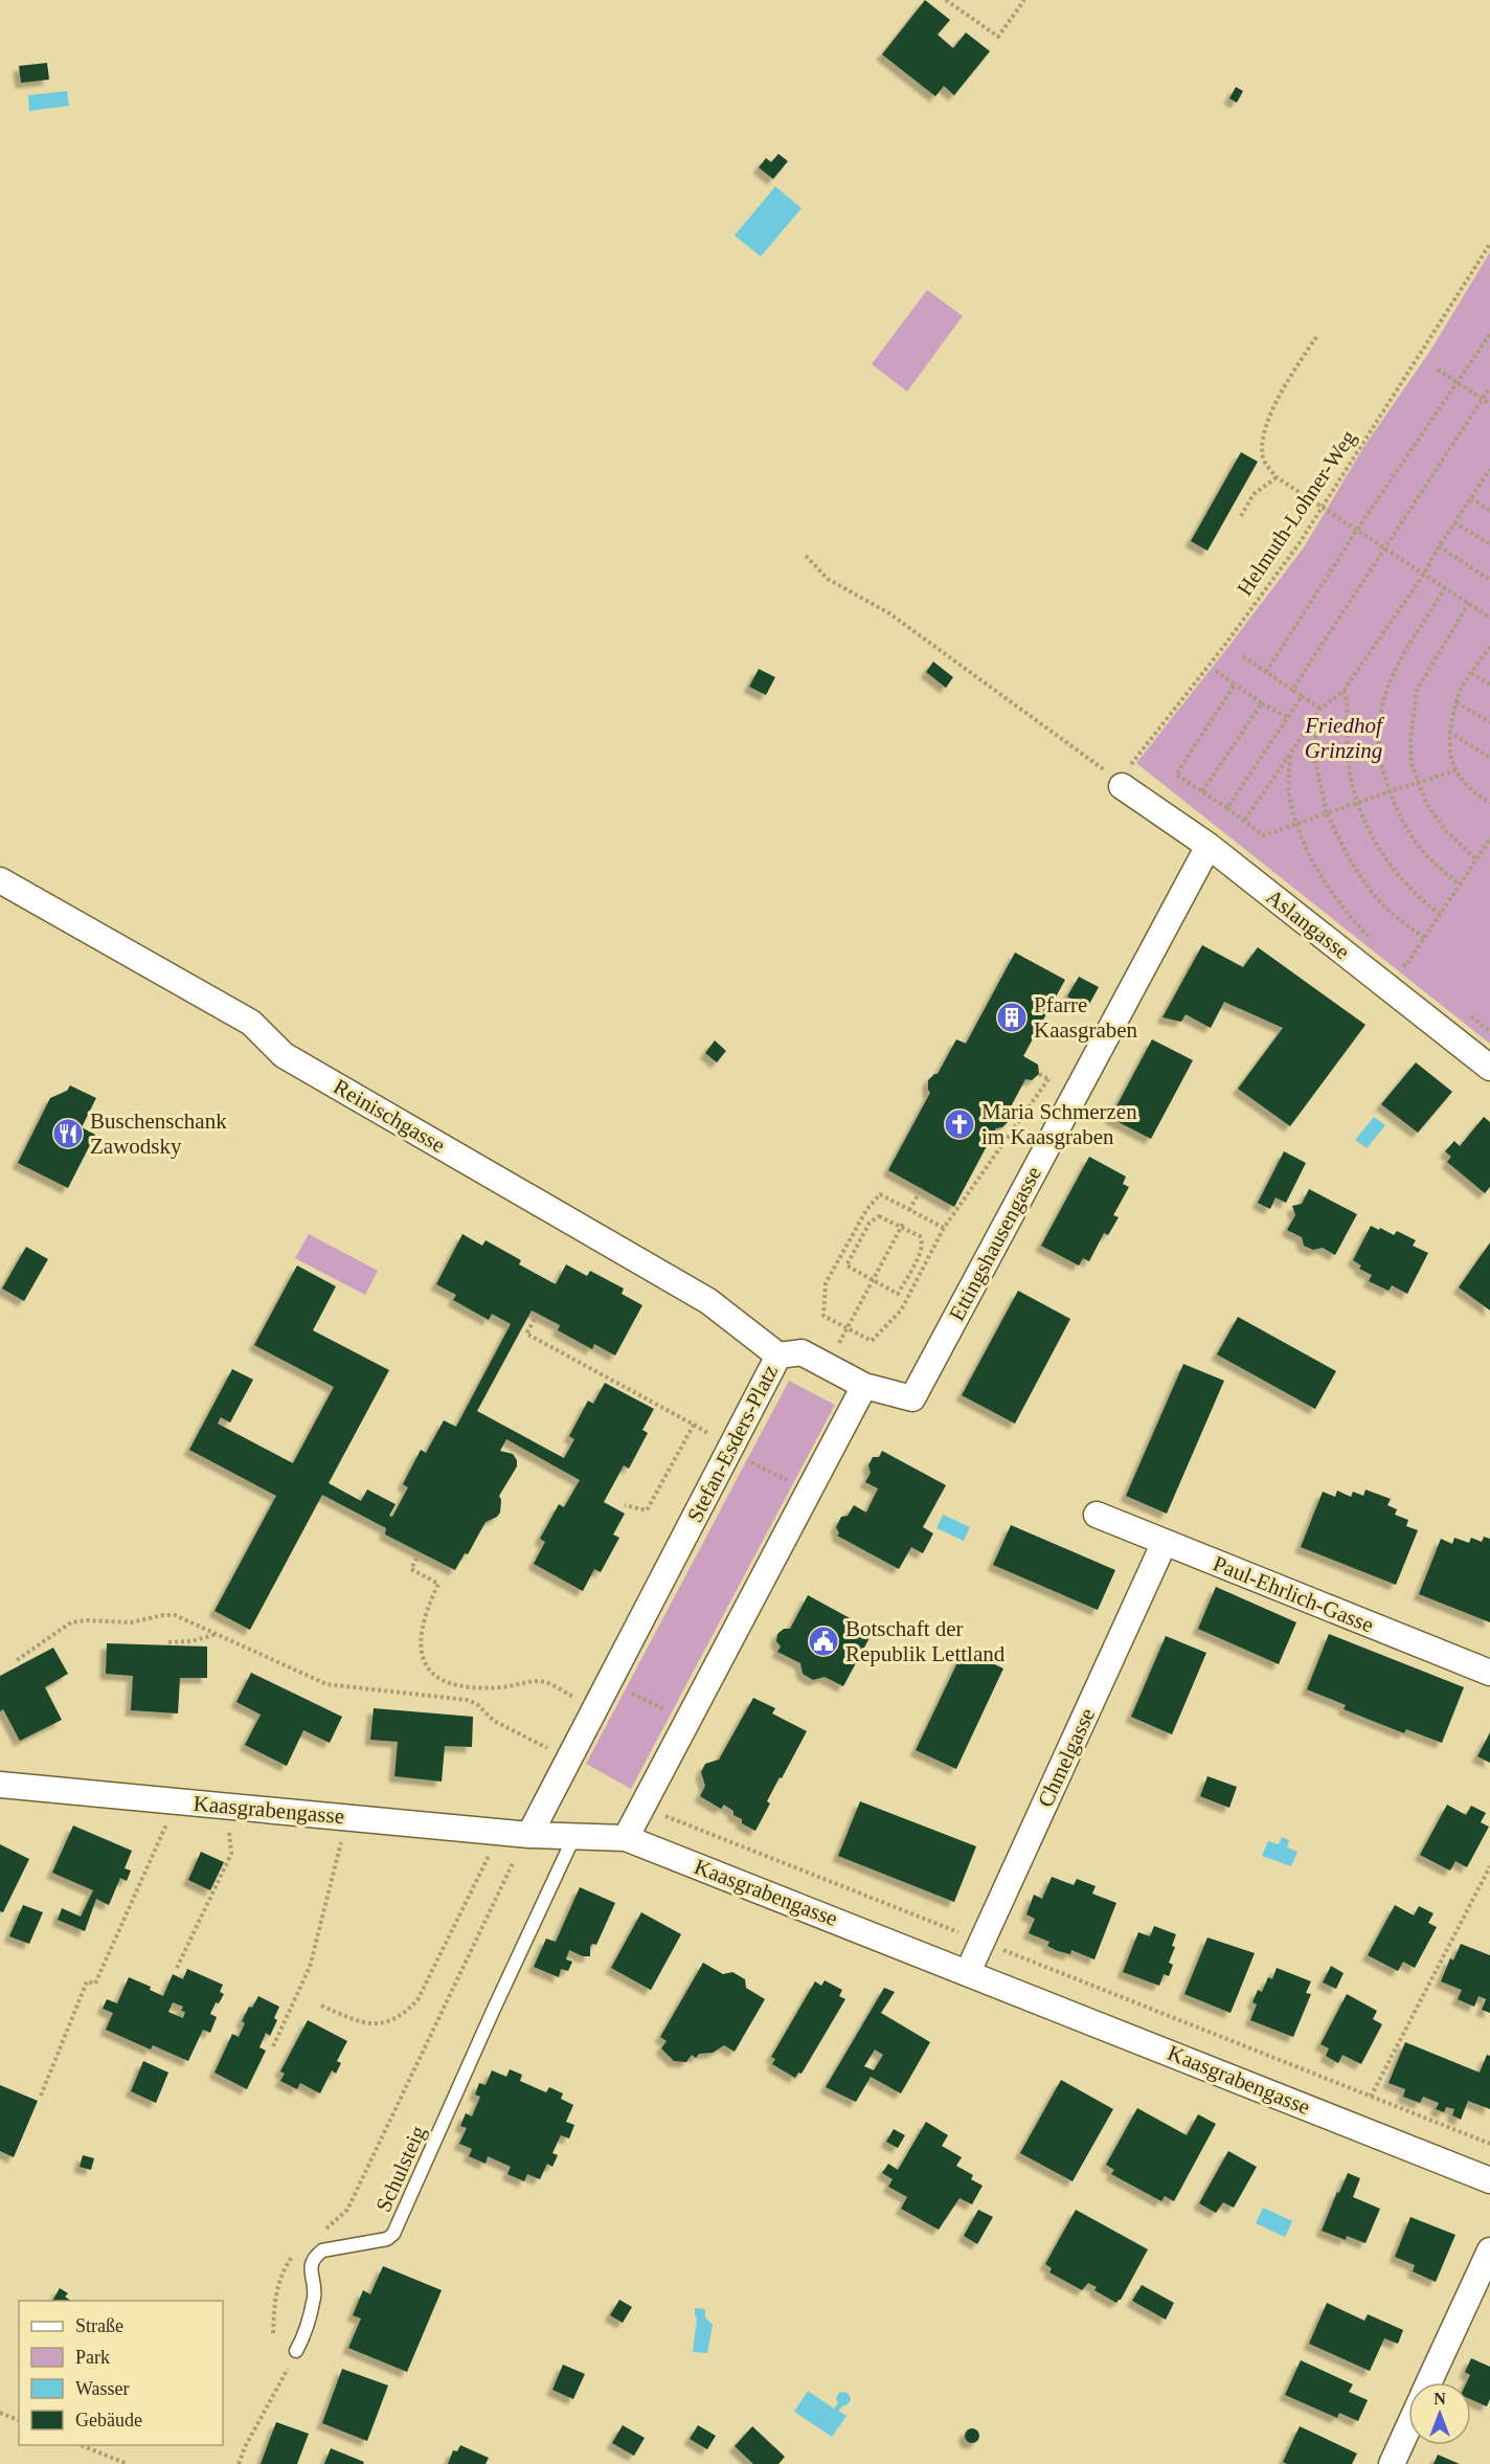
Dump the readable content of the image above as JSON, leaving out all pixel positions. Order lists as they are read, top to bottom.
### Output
{
  "streets": {
    "street": [
      "Aslangasse",
      "Reinischgasse",
      "Ettingshausengasse",
      "Stefan-Esders-Platz",
      "Paul-Ehrlich-Gasse",
      "Chmelgasse",
      "Kaasgrabengasse"
    ],
    "lane": ["Schulsteig"],
    "path": ["Helmuth-Lohner-Weg"]
  },
  "crossings": [
    ["Helmuth-Lohner-Weg", "Aslangasse"],
    ["Aslangasse", "Ettingshausengasse"],
    ["Reinischgasse", "Stefan-Esders-Platz"],
    ["Ettingshausengasse", "Stefan-Esders-Platz"],
    ["Stefan-Esders-Platz", "Kaasgrabengasse"],
    ["Paul-Ehrlich-Gasse", "Chmelgasse"],
    ["Chmelgasse", "Kaasgrabengasse"],
    ["Kaasgrabengasse", "Schulsteig"]
  ],
  "parks": ["Friedhof Grinzing"],
  "places": {
    "building": ["Pfarre Kaasgraben"],
    "church": ["Maria Schmerzen im Kaasgraben"],
    "restaurant": ["Buschenschank Zawodsky"],
    "public building": ["Botschaft der Republik Lettland"]
  },
  "legend": [
    "Straße",
    "Park",
    "Wasser",
    "Gebäude"
  ],
  "north": "top"
}
